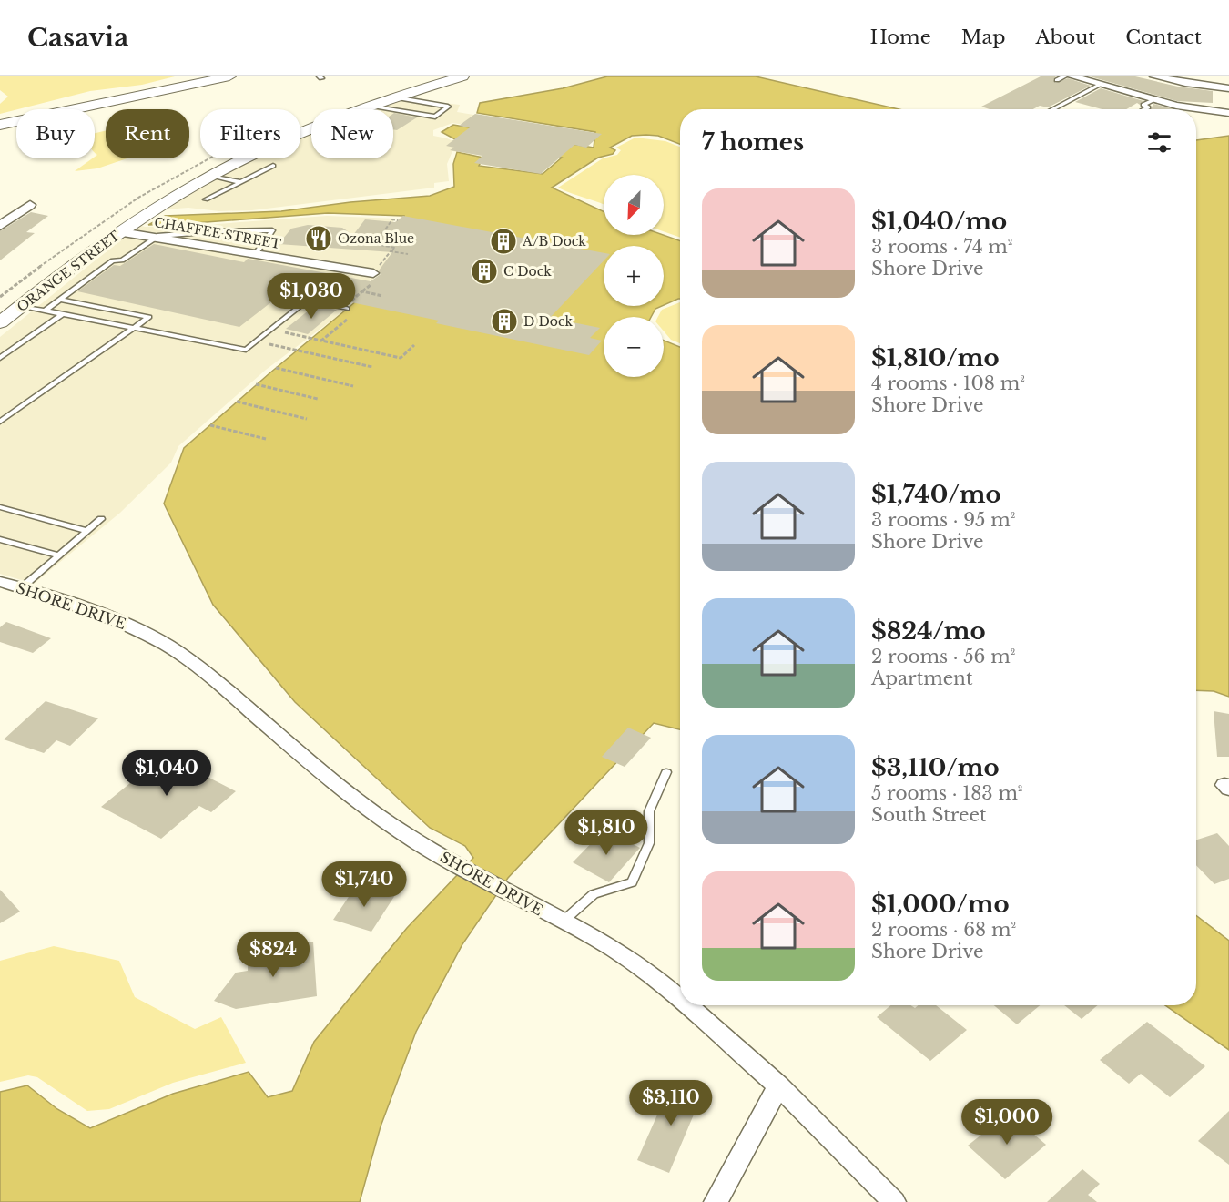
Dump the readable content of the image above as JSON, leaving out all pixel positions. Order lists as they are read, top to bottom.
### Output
{
  "streets": {
    "street": ["CHAFFEE STREET", "ORANGE STREET", "SHORE DRIVE"]
  },
  "crossings": [
    ["CHAFFEE STREET", "ORANGE STREET"]
  ],
  "places": {
    "restaurant": ["Ozona Blue"],
    "building": ["A/B Dock", "C Dock", "D Dock"]
  },
  "north": "bottom left",
  "page": {
    "header": "Casavia",
    "nav": [
      "Home",
      "Map",
      "About",
      "Contact"
    ],
    "chip": [
      "Buy",
      "Rent",
      "Filters",
      "New"
    ],
    "heading": "7 homes",
    "map_buttons": ["+", "−"],
    "list": [
      {
        "name": "$1,040/mo",
        "note": "3 rooms · 74 m² · Shore Drive"
      },
      {
        "name": "$1,810/mo",
        "note": "4 rooms · 108 m² · Shore Drive"
      },
      {
        "name": "$1,740/mo",
        "note": "3 rooms · 95 m² · Shore Drive"
      },
      {
        "name": "$824/mo",
        "note": "2 rooms · 56 m² · Apartment"
      },
      {
        "name": "$3,110/mo",
        "note": "5 rooms · 183 m² · South Street"
      },
      {
        "name": "$1,000/mo",
        "note": "2 rooms · 68 m² · Shore Drive"
      }
    ],
    "price": [
      "$1,030",
      "$1,040",
      "$1,810",
      "$1,740",
      "$824",
      "$3,110",
      "$1,000"
    ]
  }
}
